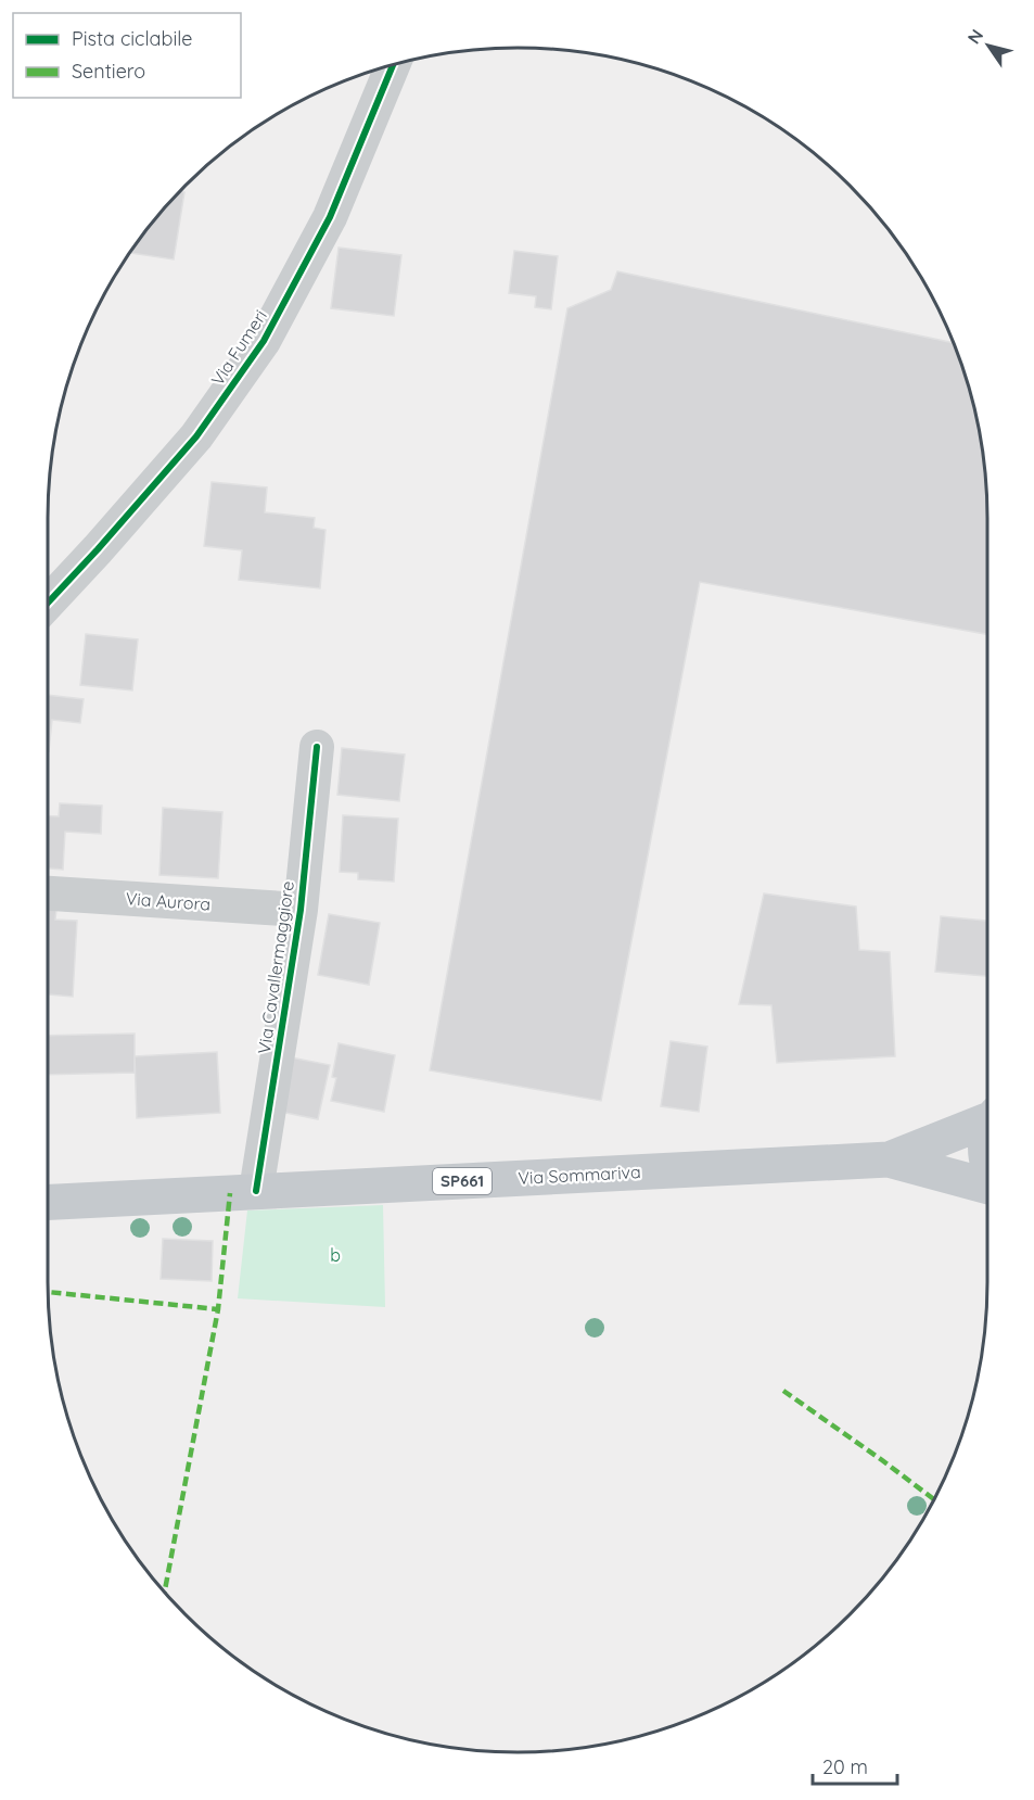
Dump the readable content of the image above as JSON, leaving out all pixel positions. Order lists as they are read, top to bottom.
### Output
{
  "streets": {
    "main road": ["Via Sommariva", "SP661"],
    "street": ["Via Fumeri", "Via Aurora", "Via Cavallermaggiore"]
  },
  "crossings": [
    ["Via Aurora", "Via Cavallermaggiore"],
    ["Via Cavallermaggiore", "Via Sommariva"]
  ],
  "parks": ["b"],
  "legend": ["Pista ciclabile", "Sentiero"],
  "scale_bar": "20 m",
  "north": "top left"
}
